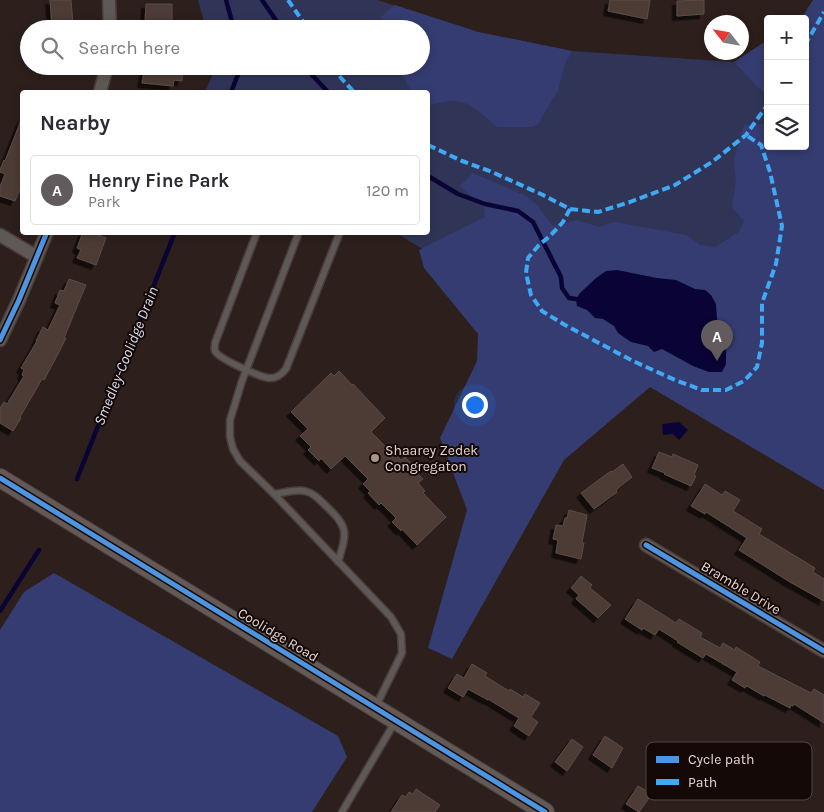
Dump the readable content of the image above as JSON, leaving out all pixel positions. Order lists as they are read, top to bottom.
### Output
{
  "streets": {
    "street": ["Bramble Drive", "Coolidge Road"]
  },
  "water": ["Smedley-Coolidge Drain"],
  "places": ["Shaarey Zedek Congregaton"],
  "legend": ["Cycle path", "Path"],
  "north": "top left",
  "page": {
    "map_buttons": ["+", "−"],
    "search": "Search here",
    "heading": "Nearby",
    "list": [
      {
        "mark": "A",
        "name": "Henry Fine Park",
        "note": "Park",
        "value": "120 m"
      }
    ],
    "pins": "A"
  }
}
